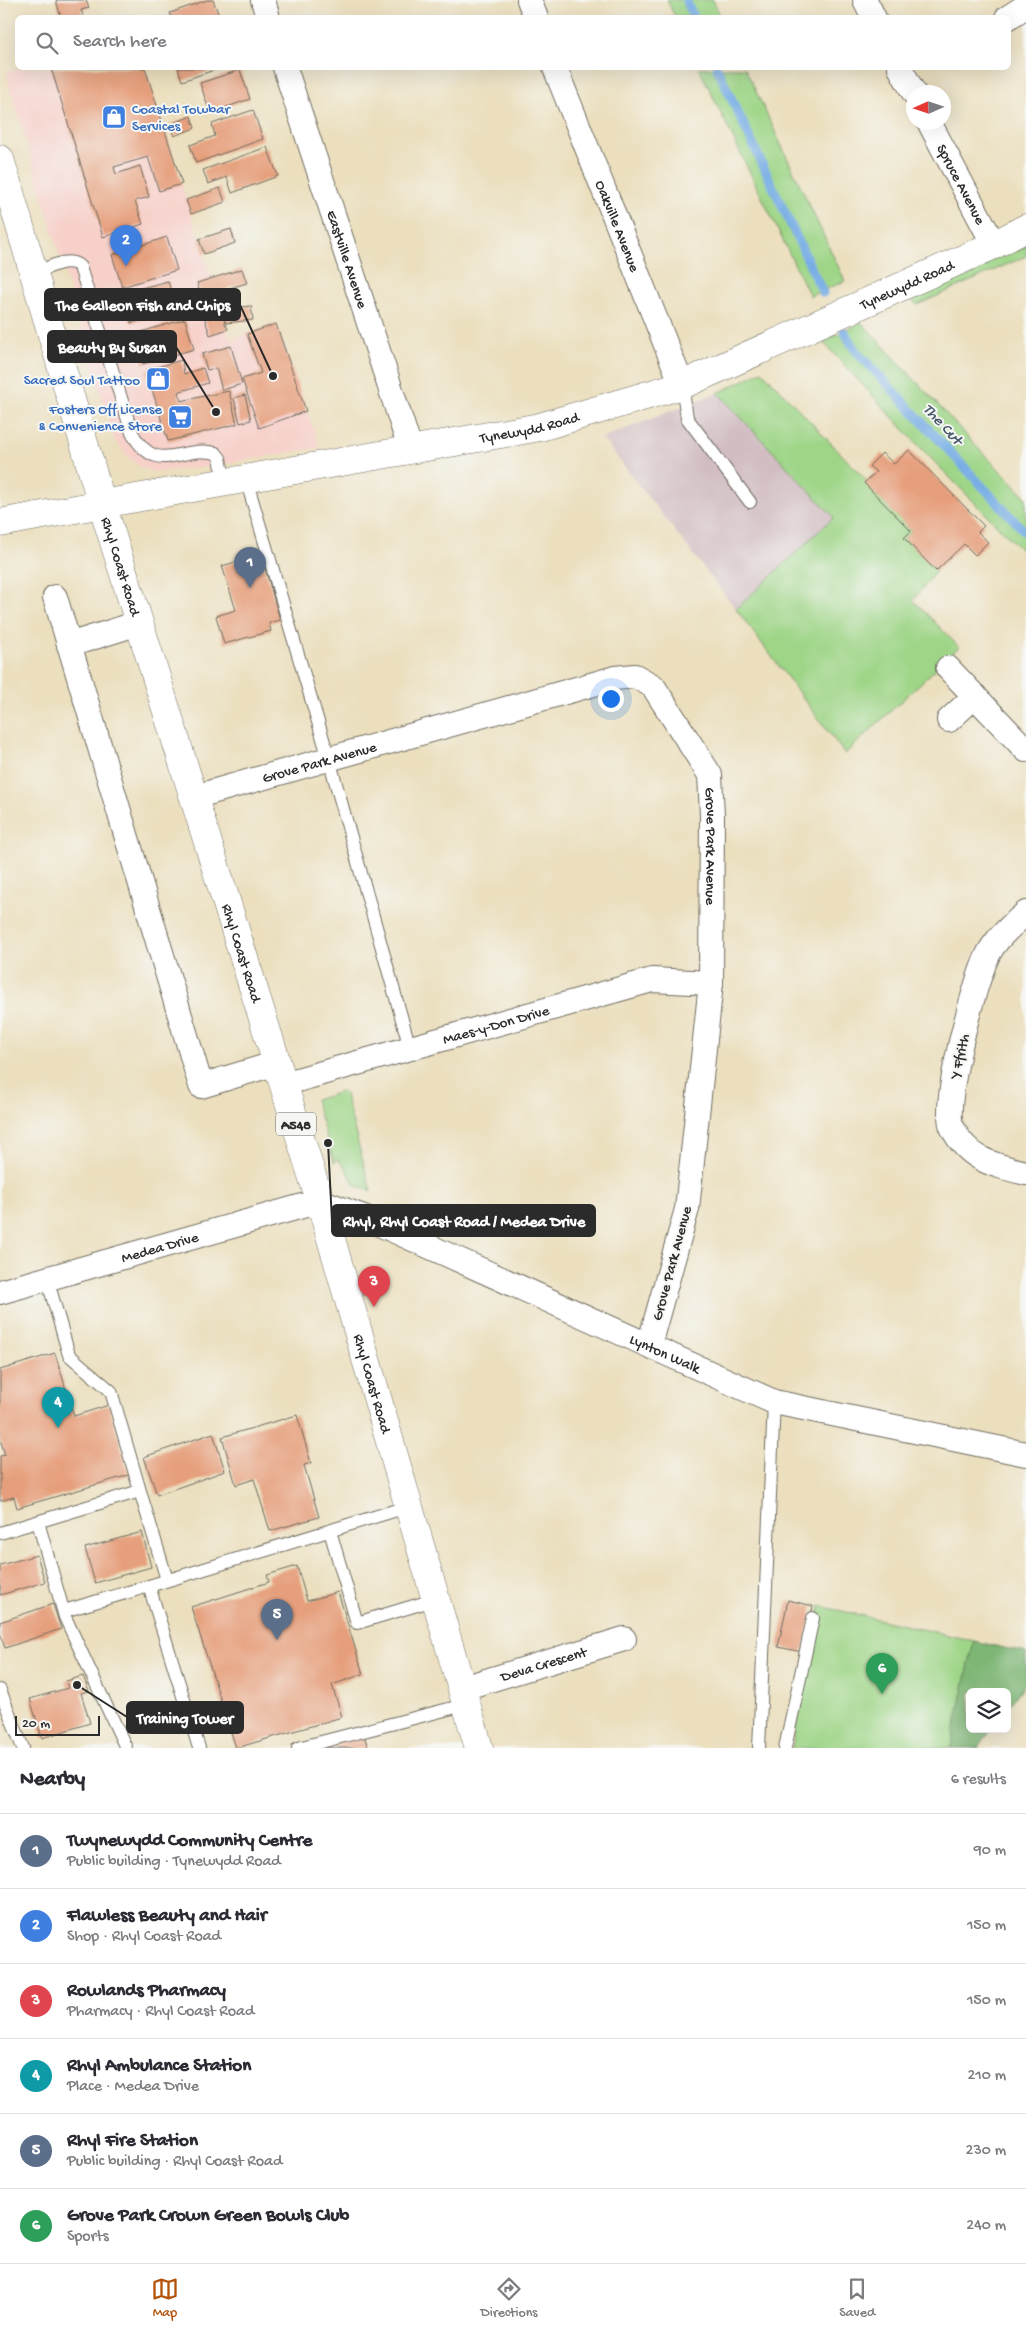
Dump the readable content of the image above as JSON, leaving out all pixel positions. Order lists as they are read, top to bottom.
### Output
{
  "streets": {
    "main road": ["Tynewydd Road", "Rhyl Coast Road", "A548"],
    "street": [
      "Spruce Avenue",
      "Oakville Avenue",
      "Eastville Avenue",
      "Grove Park Avenue",
      "Maes-y-Don Drive",
      "Y Ffrith",
      "Medea Drive",
      "Lynton Walk",
      "Deva Crescent"
    ]
  },
  "crossings": [
    ["Spruce Avenue", "Tynewydd Road"],
    ["Oakville Avenue", "Tynewydd Road"],
    ["Eastville Avenue", "Tynewydd Road"],
    ["Tynewydd Road", "Rhyl Coast Road"],
    ["Rhyl Coast Road", "Grove Park Avenue"],
    ["Rhyl Coast Road", "Maes-y-Don Drive"],
    ["Rhyl Coast Road", "Medea Drive"],
    ["Rhyl Coast Road", "Lynton Walk"],
    ["Rhyl Coast Road", "Deva Crescent"],
    ["Grove Park Avenue", "Maes-y-Don Drive"],
    ["Grove Park Avenue", "Lynton Walk"],
    ["Medea Drive", "Lynton Walk"]
  ],
  "water": ["The Cut"],
  "places": {
    "shop": ["Coastal Towbar Services", "Sacred Soul Tattoo"],
    "other": [
      "The Galleon Fish and Chips",
      "Beauty By Susan",
      "Rhyl, Rhyl Coast Road / Medea Drive",
      "Training Tower"
    ],
    "supermarket": ["Fosters Off License & Convenience Store"]
  },
  "scale_bar": "20 m",
  "north": "left",
  "page": {
    "search": "Search here",
    "pins": [
      "2",
      "1",
      "3",
      "4",
      "5",
      "6"
    ],
    "scale": "20 m",
    "heading": ["Nearby", "6 results"],
    "list": [
      {
        "mark": "1",
        "name": "Twynewydd Community Centre",
        "note": "Public building · Tynewydd Road",
        "value": "90 m"
      },
      {
        "mark": "2",
        "name": "Flawless Beauty and Hair",
        "note": "Shop · Rhyl Coast Road",
        "value": "150 m"
      },
      {
        "mark": "3",
        "name": "Rowlands Pharmacy",
        "note": "Pharmacy · Rhyl Coast Road",
        "value": "150 m"
      },
      {
        "mark": "4",
        "name": "Rhyl Ambulance Station",
        "note": "Place · Medea Drive",
        "value": "210 m"
      },
      {
        "mark": "5",
        "name": "Rhyl Fire Station",
        "note": "Public building · Rhyl Coast Road",
        "value": "230 m"
      },
      {
        "mark": "6",
        "name": "Grove Park Crown Green Bowls Club",
        "note": "Sports",
        "value": "240 m"
      }
    ],
    "nav": ["Map", "Directions", "Saved"]
  }
}
